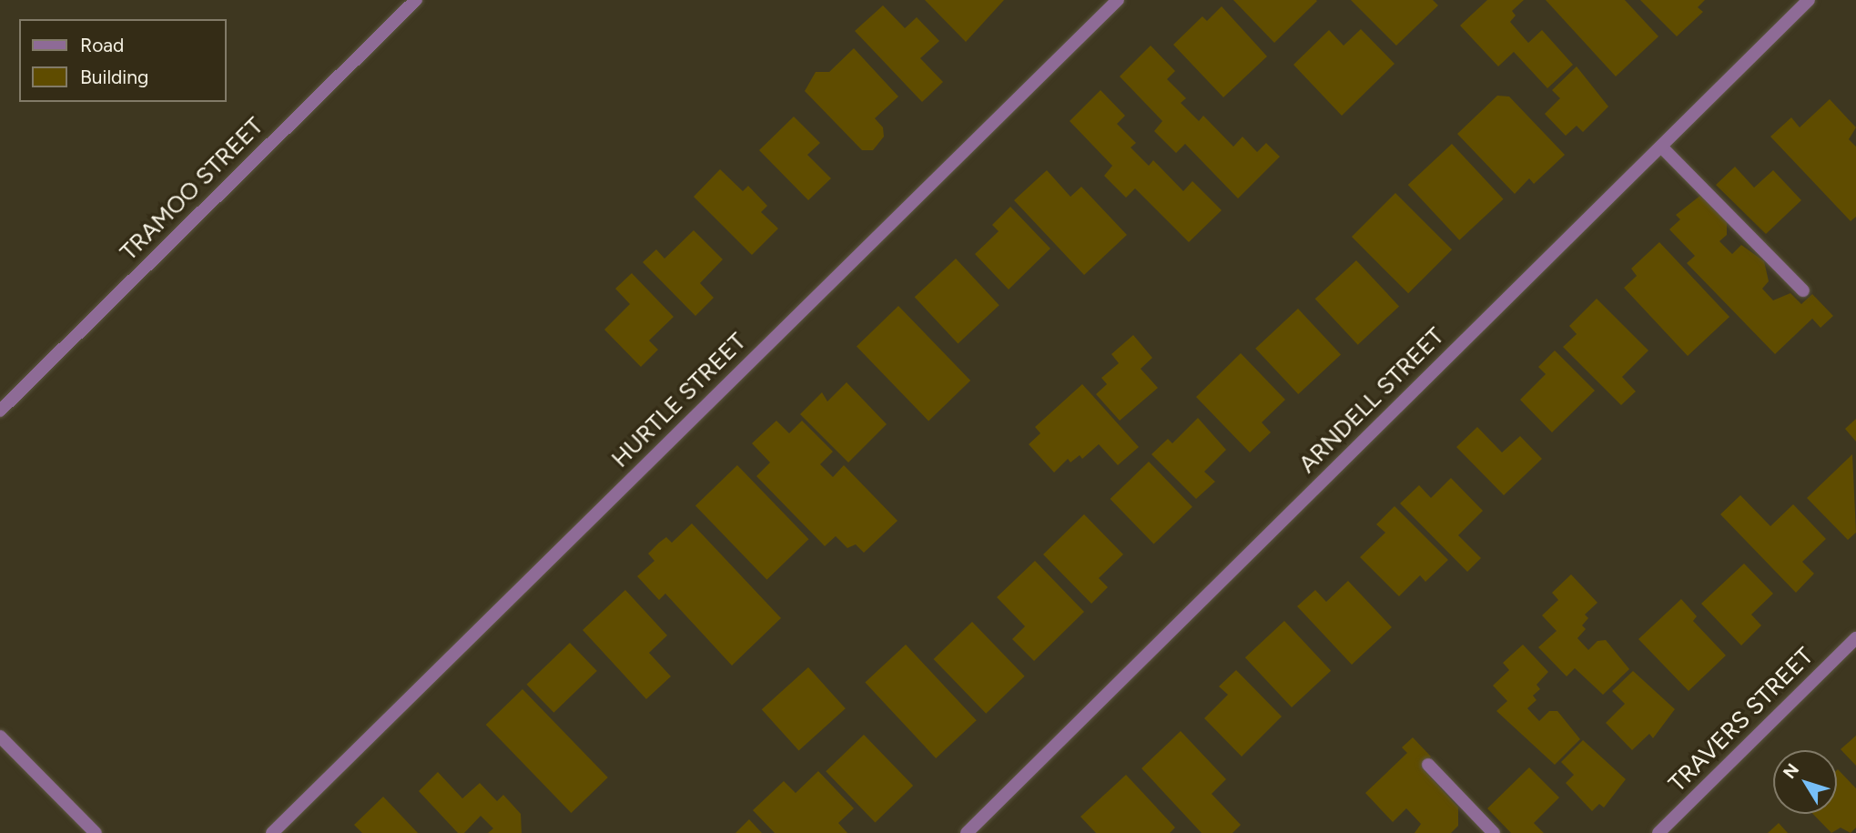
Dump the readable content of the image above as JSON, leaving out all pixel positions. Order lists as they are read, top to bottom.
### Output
{
  "streets": {
    "street": [
      "TRAMOO STREET",
      "HURTLE STREET",
      "ARNDELL STREET",
      "TRAVERS STREET"
    ]
  },
  "legend": ["Road", "Building"],
  "north": "top left"
}
